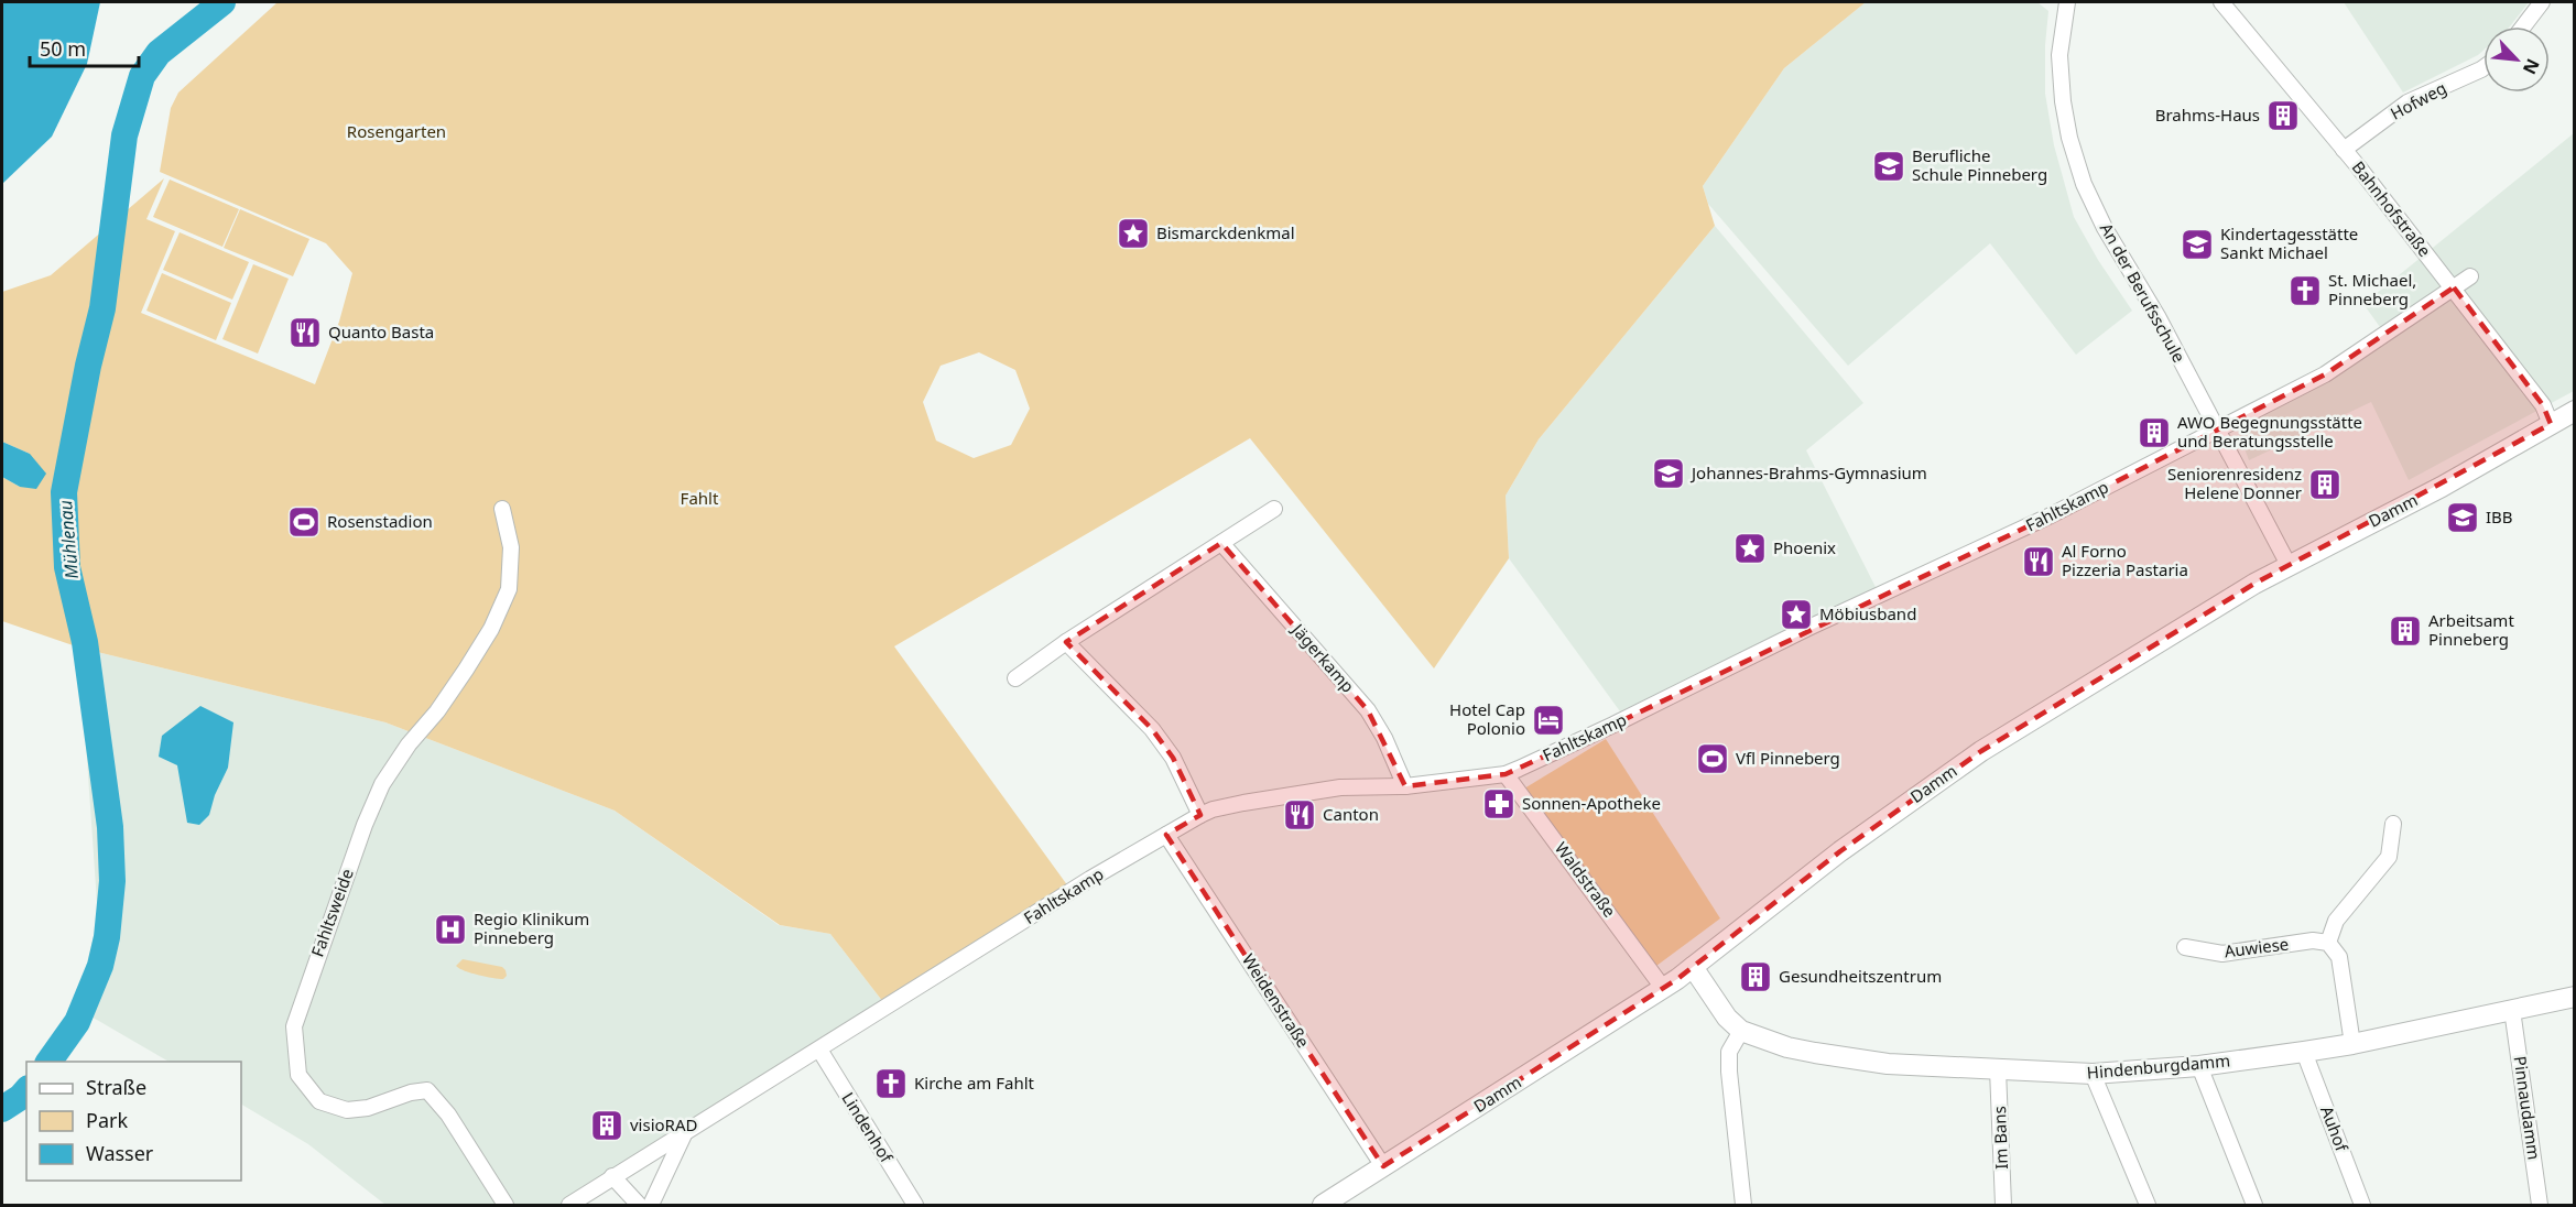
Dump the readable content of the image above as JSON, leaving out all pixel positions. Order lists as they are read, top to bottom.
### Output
{
  "streets": {
    "main road": ["Damm", "Hindenburgdamm"],
    "street": [
      "Hofweg",
      "Bahnhofstraße",
      "An der Berufsschule",
      "Fahltskamp",
      "Jägerkamp",
      "Waldstraße",
      "Fahltsweide",
      "Auwiese",
      "Weidenstraße",
      "Pinnaudamm",
      "Lindenhof",
      "Auhof",
      "Im Bans"
    ]
  },
  "crossings": [
    ["Hofweg", "Bahnhofstraße"],
    ["Bahnhofstraße", "Fahltskamp"],
    ["Bahnhofstraße", "Damm"],
    ["An der Berufsschule", "Fahltskamp"],
    ["An der Berufsschule", "Damm"],
    ["Fahltskamp", "Jägerkamp"],
    ["Fahltskamp", "Waldstraße"],
    ["Fahltskamp", "Weidenstraße"],
    ["Fahltskamp", "Lindenhof"],
    ["Damm", "Waldstraße"],
    ["Damm", "Weidenstraße"],
    ["Hindenburgdamm", "Pinnaudamm"],
    ["Hindenburgdamm", "Auhof"],
    ["Hindenburgdamm", "Im Bans"]
  ],
  "water": ["Mühlenau"],
  "parks": ["Rosengarten", "Fahlt"],
  "places": {
    "building": [
      "Brahms-Haus",
      "AWO Begegnungsstätte und Beratungsstelle",
      "Seniorenresidenz Helene Donner",
      "Arbeitsamt Pinneberg",
      "Gesundheitszentrum",
      "visioRAD"
    ],
    "school or university": [
      "Berufliche Schule Pinneberg",
      "Kindertagesstätte Sankt Michael",
      "Johannes-Brahms-Gymnasium",
      "IBB"
    ],
    "place": ["Bismarckdenkmal", "Phoenix", "Möbiusband"],
    "church": ["St. Michael, Pinneberg", "Kirche am Fahlt"],
    "restaurant": ["Quanto Basta", "Al Forno Pizzeria Pastaria", "Canton"],
    "sports": ["Rosenstadion", "Vfl Pinneberg"],
    "hotel": ["Hotel Cap Polonio"],
    "pharmacy": ["Sonnen-Apotheke"],
    "hospital": ["Regio Klinikum Pinneberg"]
  },
  "legend": ["Straße", "Park", "Wasser"],
  "scale_bar": "50 m",
  "north": "bottom right"
}
